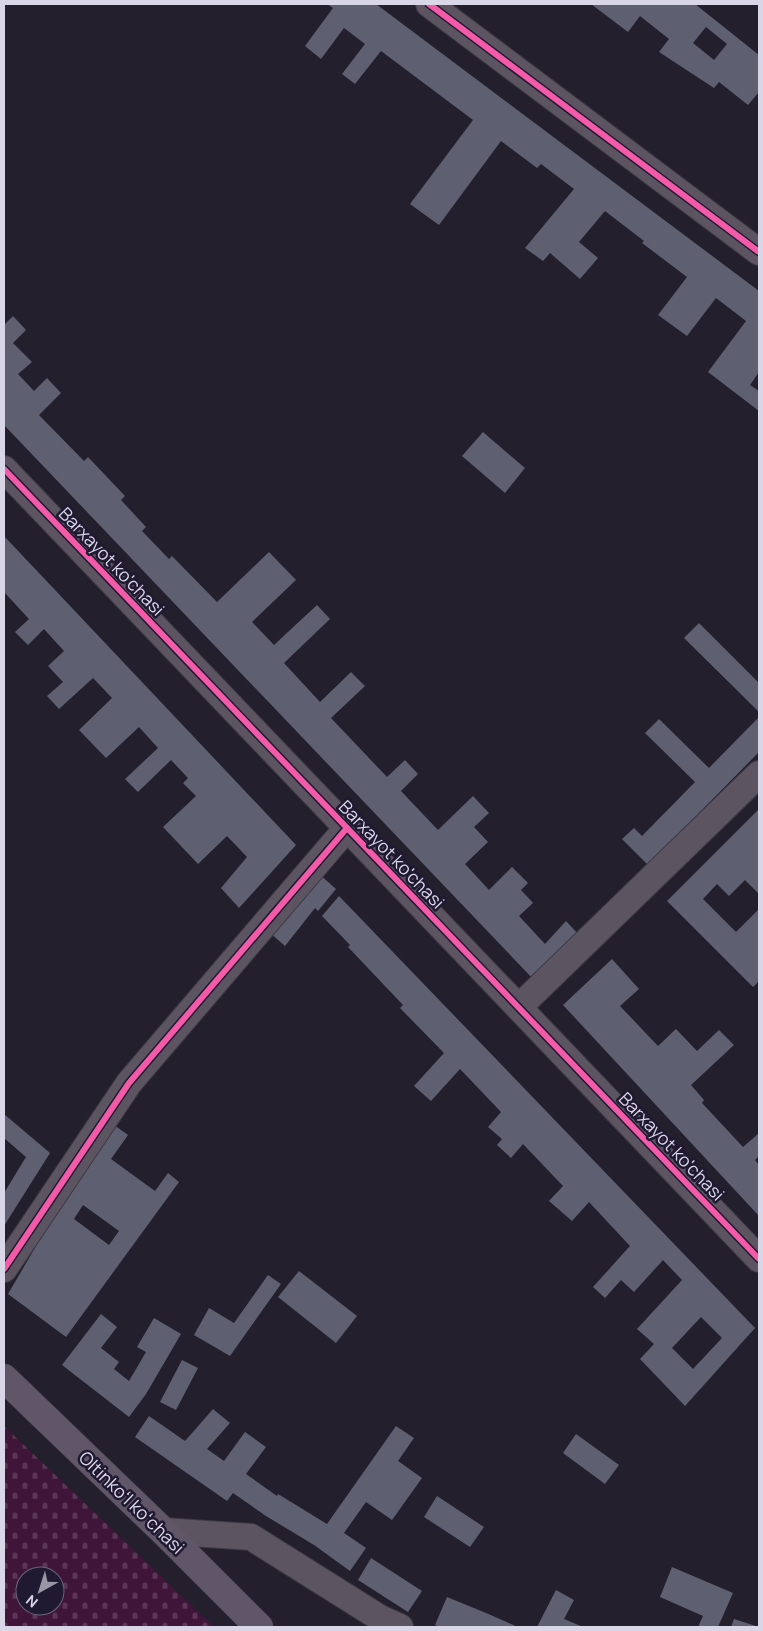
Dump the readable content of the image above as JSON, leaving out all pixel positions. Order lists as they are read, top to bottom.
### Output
{
  "streets": {
    "main road": ["Oltinkoʻl koʻchasi"],
    "street": ["Barxayot ko'chasi"]
  },
  "north": "bottom left"
}
